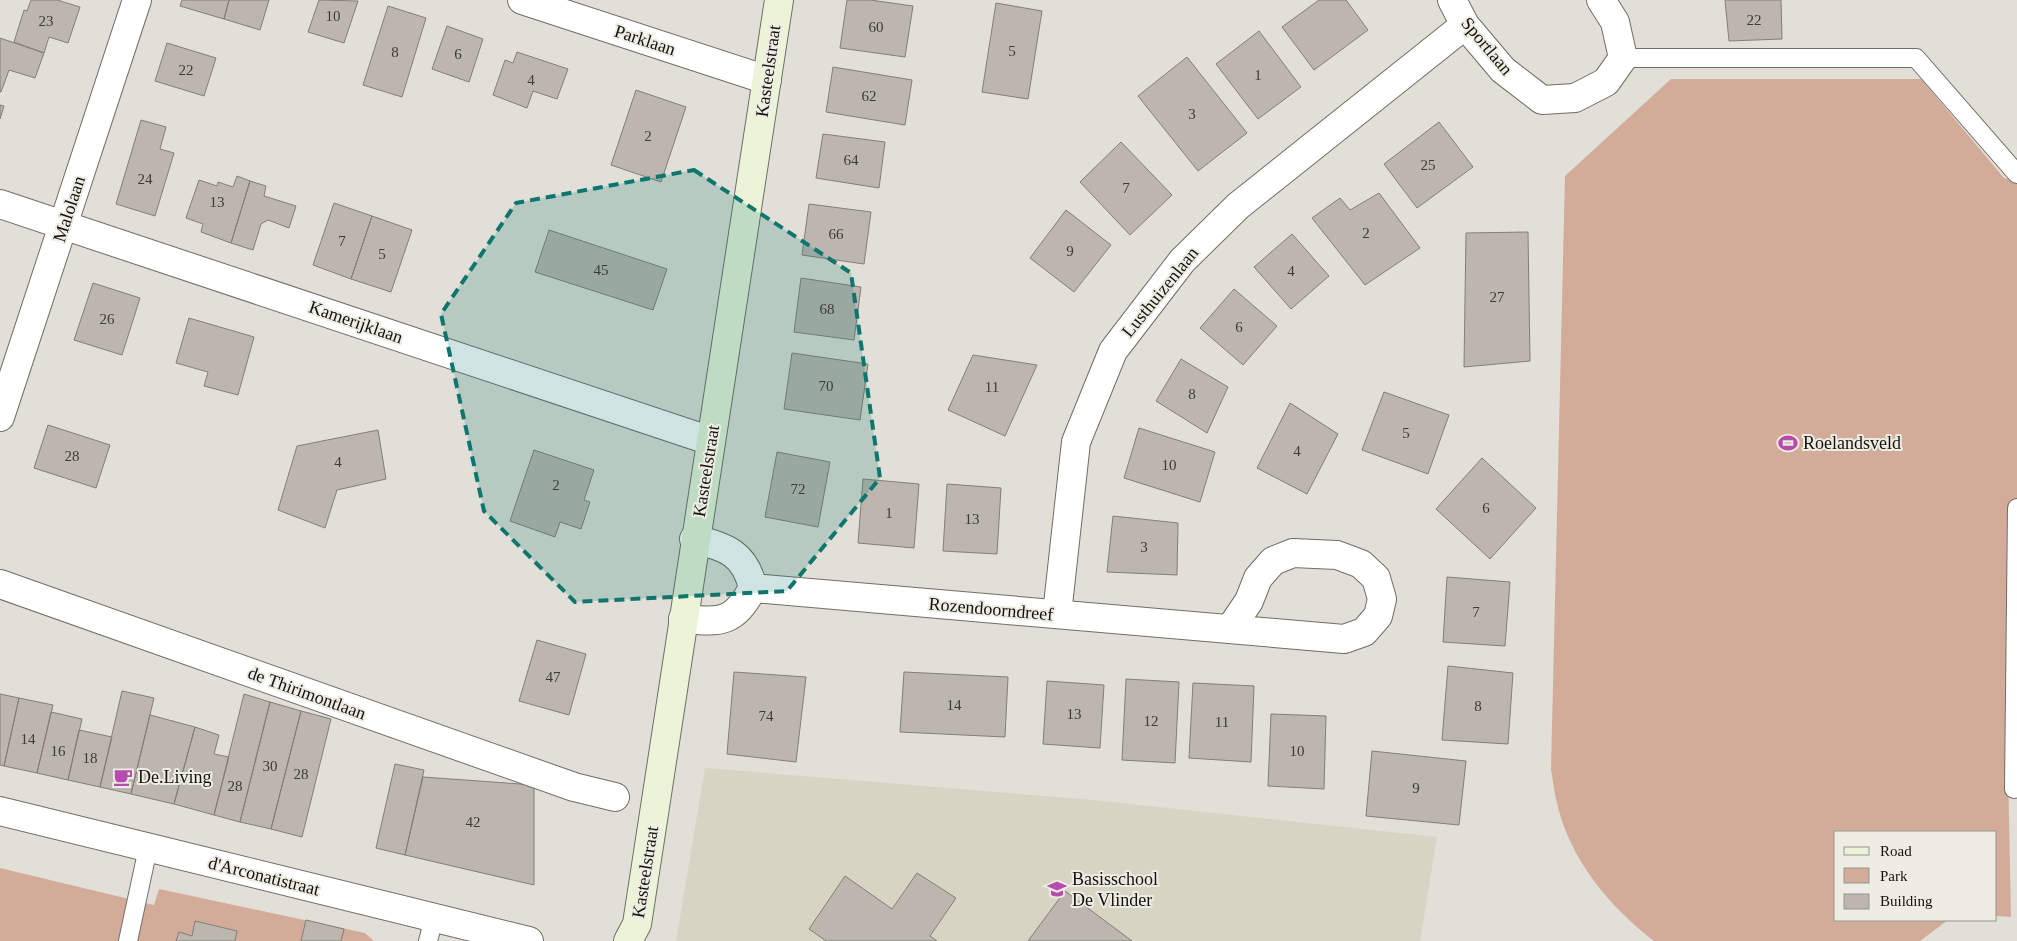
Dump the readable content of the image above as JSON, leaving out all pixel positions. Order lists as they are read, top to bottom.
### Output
{
  "streets": {
    "street": [
      "Parklaan",
      "Sportlaan",
      "Kasteelstraat",
      "Malolaan",
      "Lusthuizenlaan",
      "Kamerijklaan",
      "Rozendoorndreef",
      "de Thirimontlaan",
      "d'Arconatistraat"
    ]
  },
  "crossings": [
    ["Parklaan", "Kasteelstraat"],
    ["Sportlaan", "Lusthuizenlaan"],
    ["Kasteelstraat", "Kamerijklaan"],
    ["Malolaan", "Kamerijklaan"],
    ["Lusthuizenlaan", "Rozendoorndreef"]
  ],
  "places": {
    "sports": ["Roelandsveld"],
    "cafe": ["De.Living"],
    "school or university": ["Basisschool De Vlinder"]
  },
  "house_numbers": [
    "10",
    "22",
    "23",
    "60",
    "5",
    "8",
    "6",
    "22",
    "1",
    "4",
    "62",
    "3",
    "2",
    "64",
    "25",
    "24",
    "7",
    "13",
    "2",
    "66",
    "7",
    "9",
    "5",
    "45",
    "4",
    "27",
    "68",
    "26",
    "6",
    "70",
    "11",
    "8",
    "5",
    "4",
    "28",
    "4",
    "10",
    "2",
    "72",
    "6",
    "1",
    "13",
    "3",
    "7",
    "47",
    "14",
    "8",
    "13",
    "74",
    "12",
    "11",
    "14",
    "16",
    "10",
    "18",
    "30",
    "28",
    "28",
    "9",
    "42"
  ],
  "legend": ["Road", "Park", "Building"]
}
